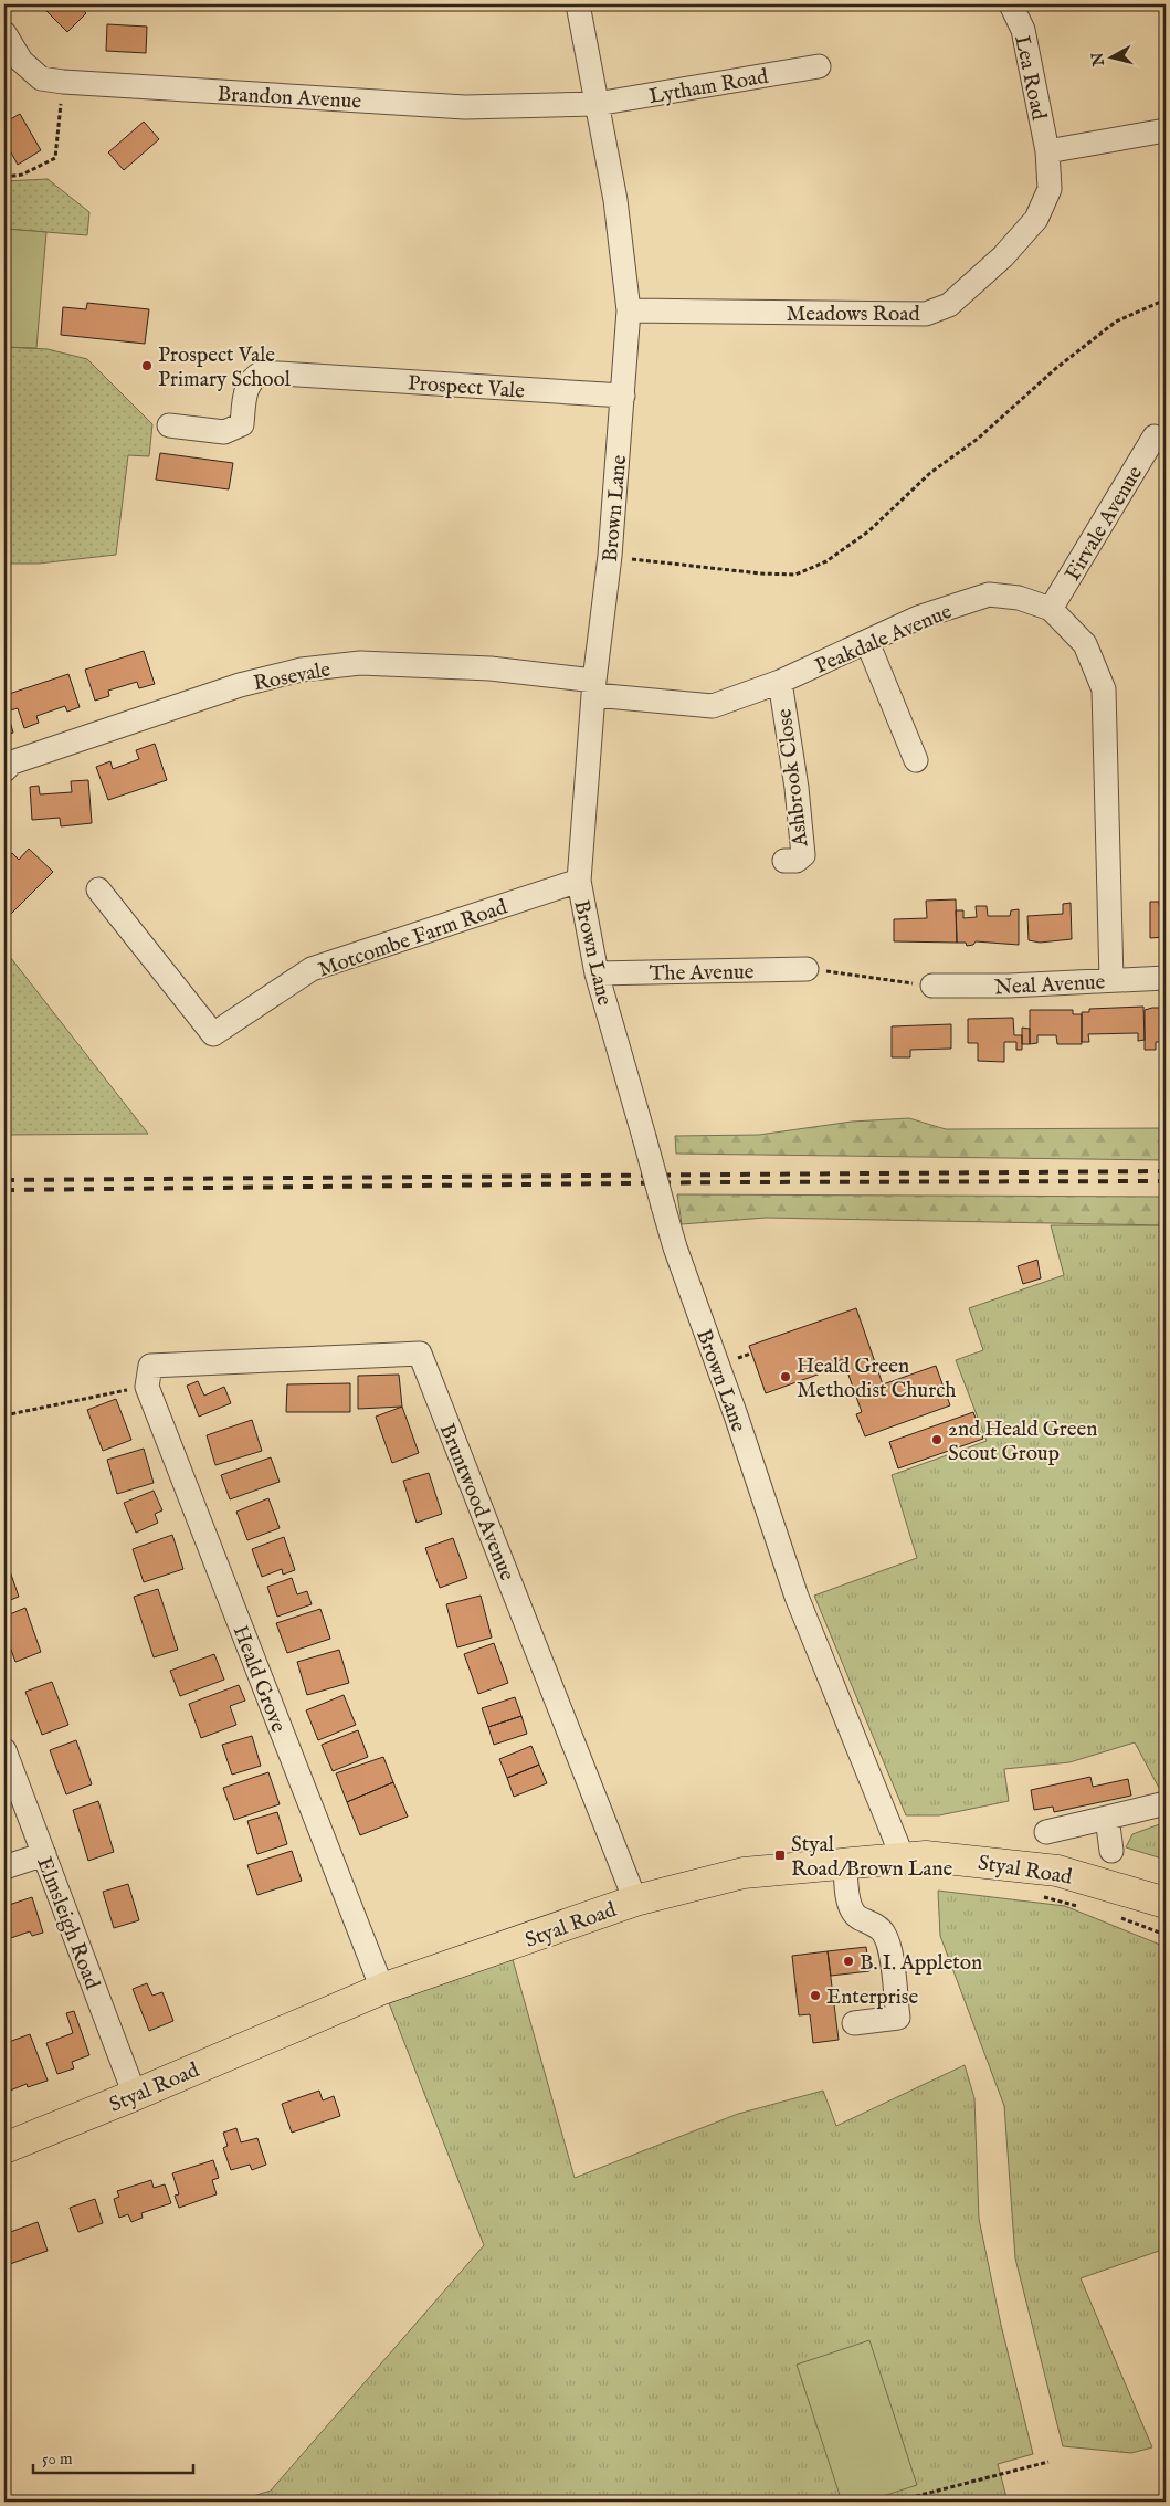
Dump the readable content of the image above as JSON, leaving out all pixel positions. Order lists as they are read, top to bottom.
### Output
{
  "streets": {
    "main road": ["Styal Road"],
    "street": [
      "Lea Road",
      "Lytham Road",
      "Brandon Avenue",
      "Meadows Road",
      "Prospect Vale",
      "Brown Lane",
      "Firvale Avenue",
      "Peakdale Avenue",
      "Rosevale",
      "Ashbrook Close",
      "Motcombe Farm Road",
      "The Avenue",
      "Neal Avenue",
      "Bruntwood Avenue",
      "Heald Grove",
      "Elmsleigh Road"
    ]
  },
  "crossings": [
    ["Lea Road", "Meadows Road"],
    ["Lytham Road", "Brandon Avenue"],
    ["Lytham Road", "Brown Lane"],
    ["Brandon Avenue", "Brown Lane"],
    ["Meadows Road", "Brown Lane"],
    ["Prospect Vale", "Brown Lane"],
    ["Brown Lane", "Peakdale Avenue"],
    ["Brown Lane", "Rosevale"],
    ["Brown Lane", "Motcombe Farm Road"],
    ["Brown Lane", "The Avenue"],
    ["Brown Lane", "Styal Road"],
    ["Firvale Avenue", "Peakdale Avenue"],
    ["Peakdale Avenue", "Rosevale"],
    ["Peakdale Avenue", "Ashbrook Close"],
    ["Peakdale Avenue", "Neal Avenue"],
    ["Bruntwood Avenue", "Heald Grove"],
    ["Bruntwood Avenue", "Styal Road"],
    ["Heald Grove", "Styal Road"],
    ["Styal Road", "Elmsleigh Road"]
  ],
  "places": {
    "other": [
      "Prospect Vale Primary School",
      "Heald Green Methodist Church",
      "2nd Heald Green Scout Group",
      "B. I. Appleton",
      "Enterprise"
    ],
    "transit": ["Styal Road/Brown Lane"]
  },
  "scale_bar": "50 m",
  "north": "left"
}
